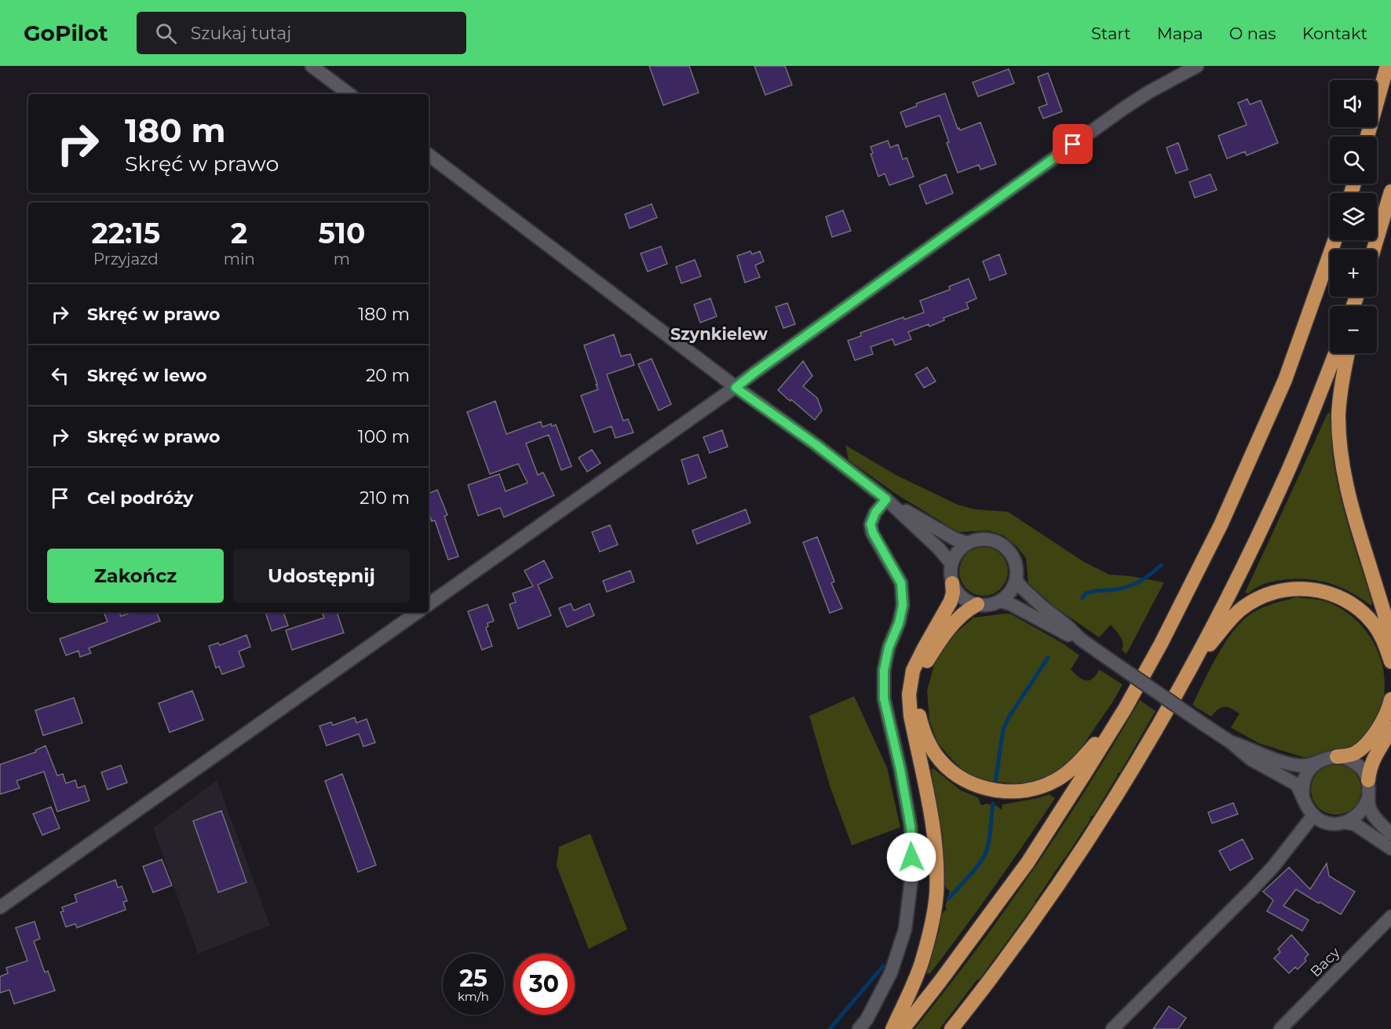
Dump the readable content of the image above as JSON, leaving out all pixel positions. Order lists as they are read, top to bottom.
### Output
{
  "streets": {
    "street": ["Bacy"]
  },
  "districts": ["Szynkielew"],
  "page": {
    "header": "GoPilot",
    "search": "Szukaj tutaj",
    "nav": [
      "Start",
      "Mapa",
      "O nas",
      "Kontakt"
    ],
    "map_buttons": ["+", "−"],
    "turn": ["180 m", "Skręć w prawo"],
    "eta": [
      "22:15",
      "Przyjazd",
      "2",
      "min",
      "510",
      "m"
    ],
    "list": [
      {
        "name": "Skręć w prawo",
        "value": "180 m"
      },
      {
        "name": "Skręć w lewo",
        "value": "20 m"
      },
      {
        "name": "Skręć w prawo",
        "value": "100 m"
      },
      {
        "name": "Cel podróży",
        "value": "210 m"
      }
    ],
    "buttons": ["Zakończ", "Udostępnij"],
    "speed": "25 km/h",
    "limit": "30"
  }
}
